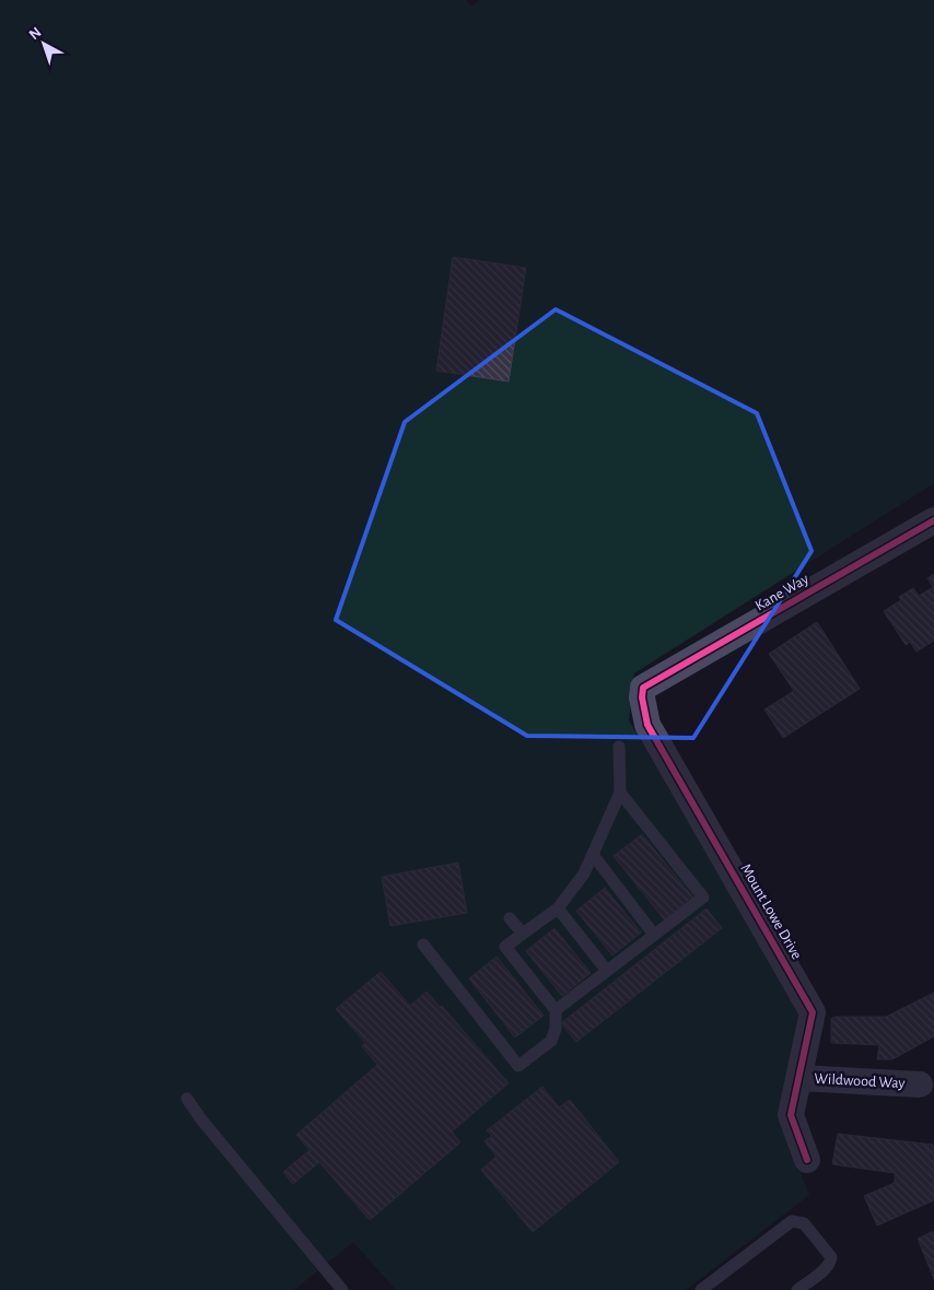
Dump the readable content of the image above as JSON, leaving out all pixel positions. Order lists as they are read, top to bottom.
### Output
{
  "streets": {
    "street": ["Kane Way", "Mount Lowe Drive", "Wildwood Way"]
  },
  "crossings": [
    ["Kane Way", "Mount Lowe Drive"],
    ["Mount Lowe Drive", "Wildwood Way"]
  ],
  "north": "top left"
}
